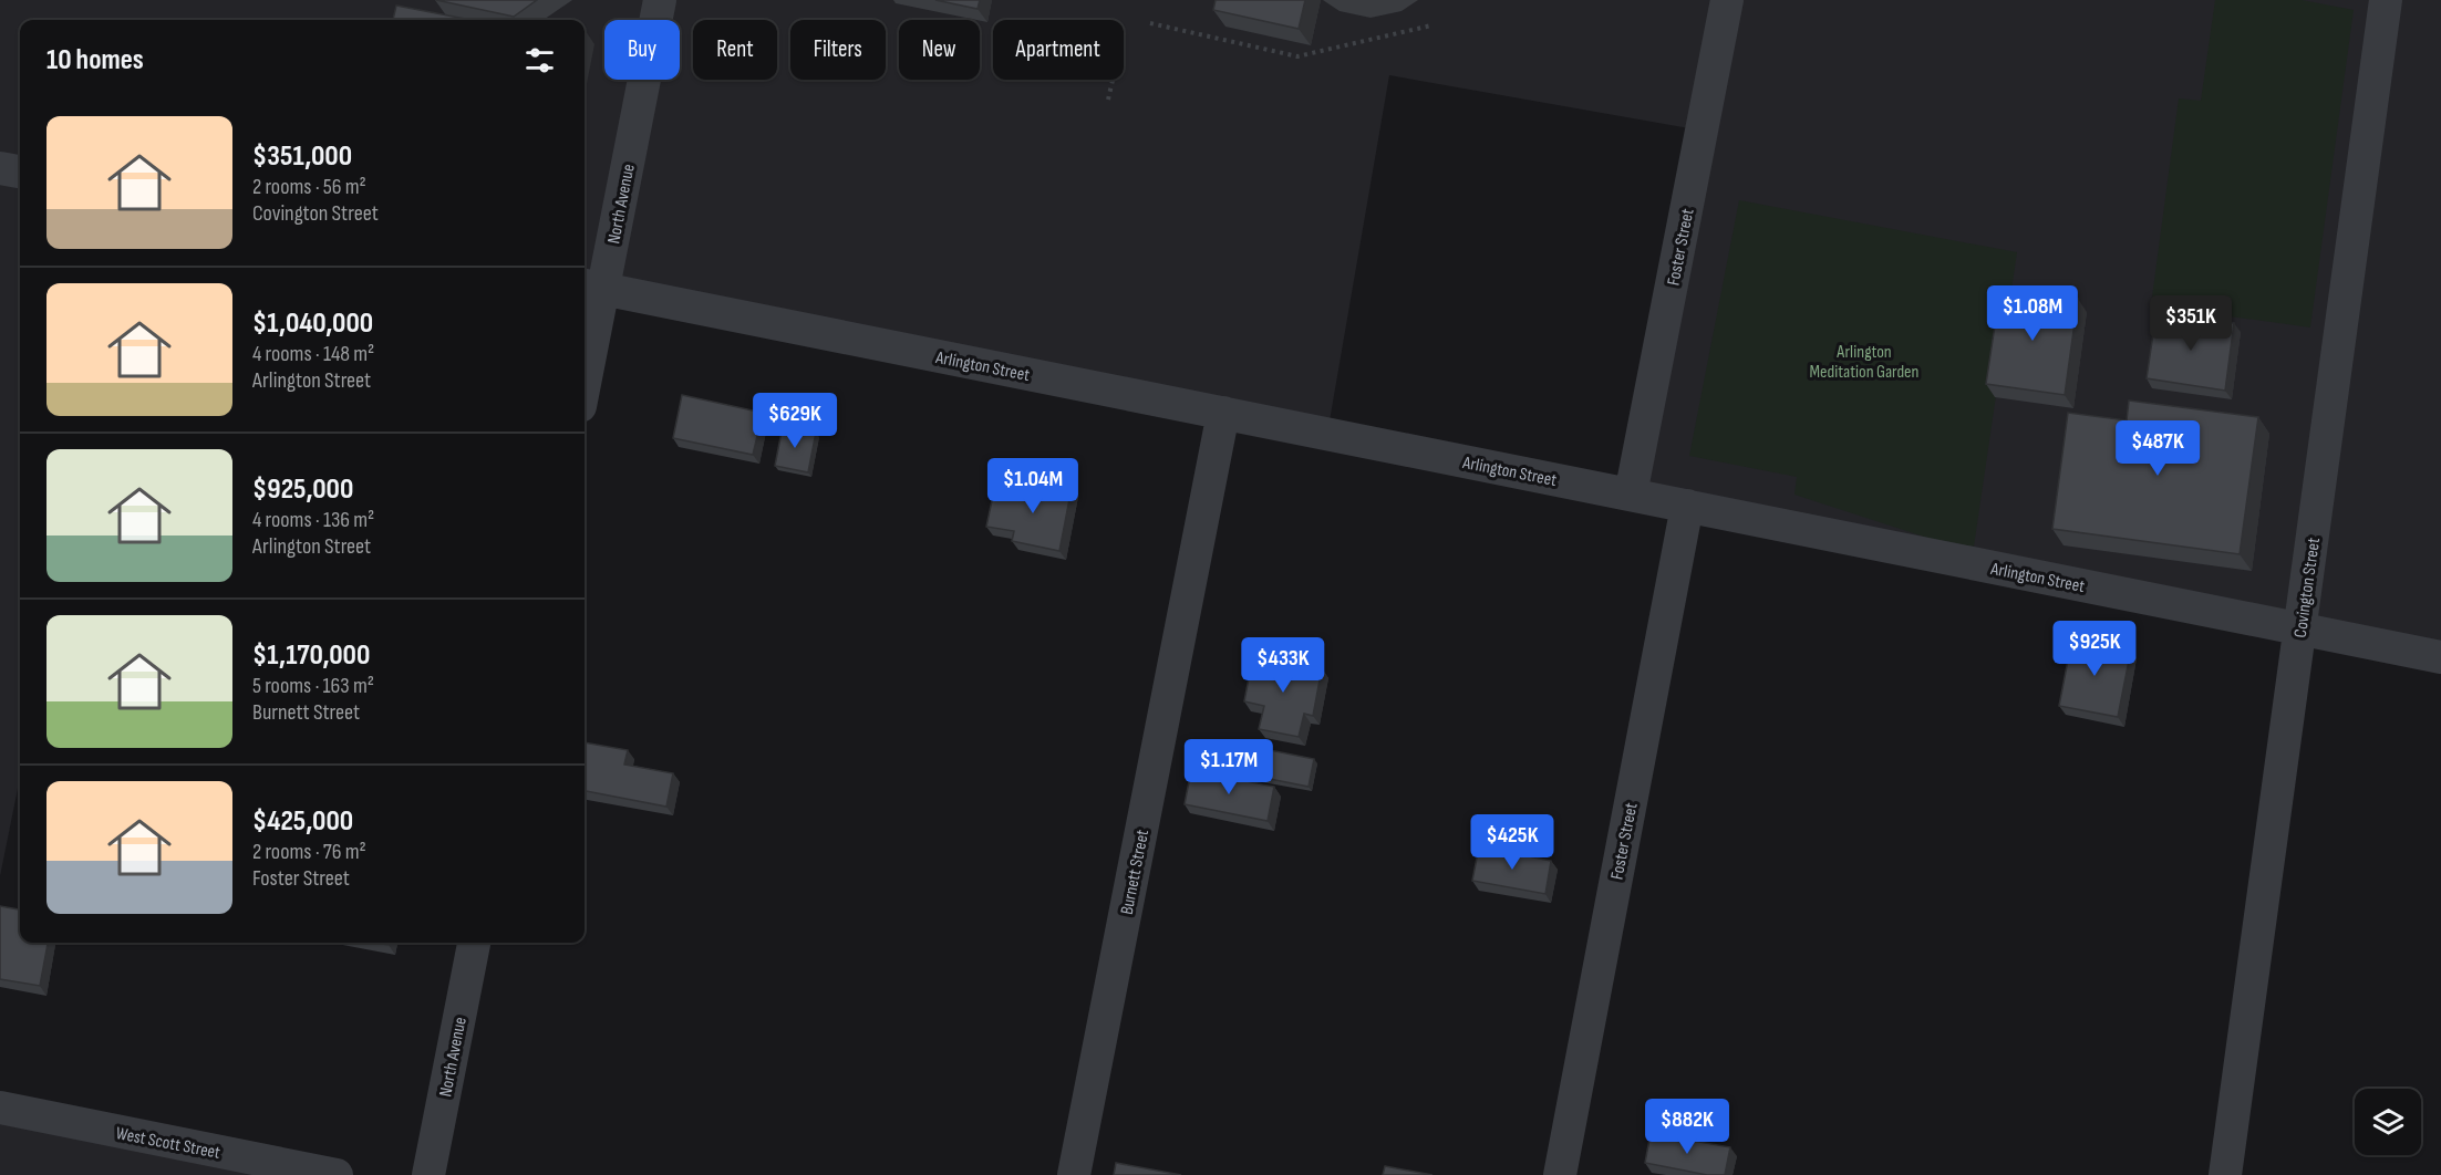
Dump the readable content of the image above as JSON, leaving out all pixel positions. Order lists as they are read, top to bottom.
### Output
{
  "streets": {
    "street": [
      "North Avenue",
      "Foster Street",
      "Arlington Street",
      "Covington Street",
      "Burnett Street",
      "West Scott Street"
    ]
  },
  "crossings": [
    ["North Avenue", "Arlington Street"],
    ["Foster Street", "Arlington Street"],
    ["Arlington Street", "Covington Street"],
    ["Arlington Street", "Burnett Street"]
  ],
  "parks": ["Arlington Meditation Garden"],
  "page": {
    "chip": [
      "Buy",
      "Rent",
      "Filters",
      "New",
      "Apartment"
    ],
    "heading": "10 homes",
    "list": [
      {
        "name": "$351,000",
        "note": "2 rooms · 56 m² · Covington Street"
      },
      {
        "name": "$1,040,000",
        "note": "4 rooms · 148 m² · Arlington Street"
      },
      {
        "name": "$925,000",
        "note": "4 rooms · 136 m² · Arlington Street"
      },
      {
        "name": "$1,170,000",
        "note": "5 rooms · 163 m² · Burnett Street"
      },
      {
        "name": "$425,000",
        "note": "2 rooms · 76 m² · Foster Street"
      }
    ],
    "price": [
      "$1.08M",
      "$351K",
      "$629K",
      "$487K",
      "$1.04M",
      "$925K",
      "$433K",
      "$1.17M",
      "$425K",
      "$882K"
    ]
  }
}
